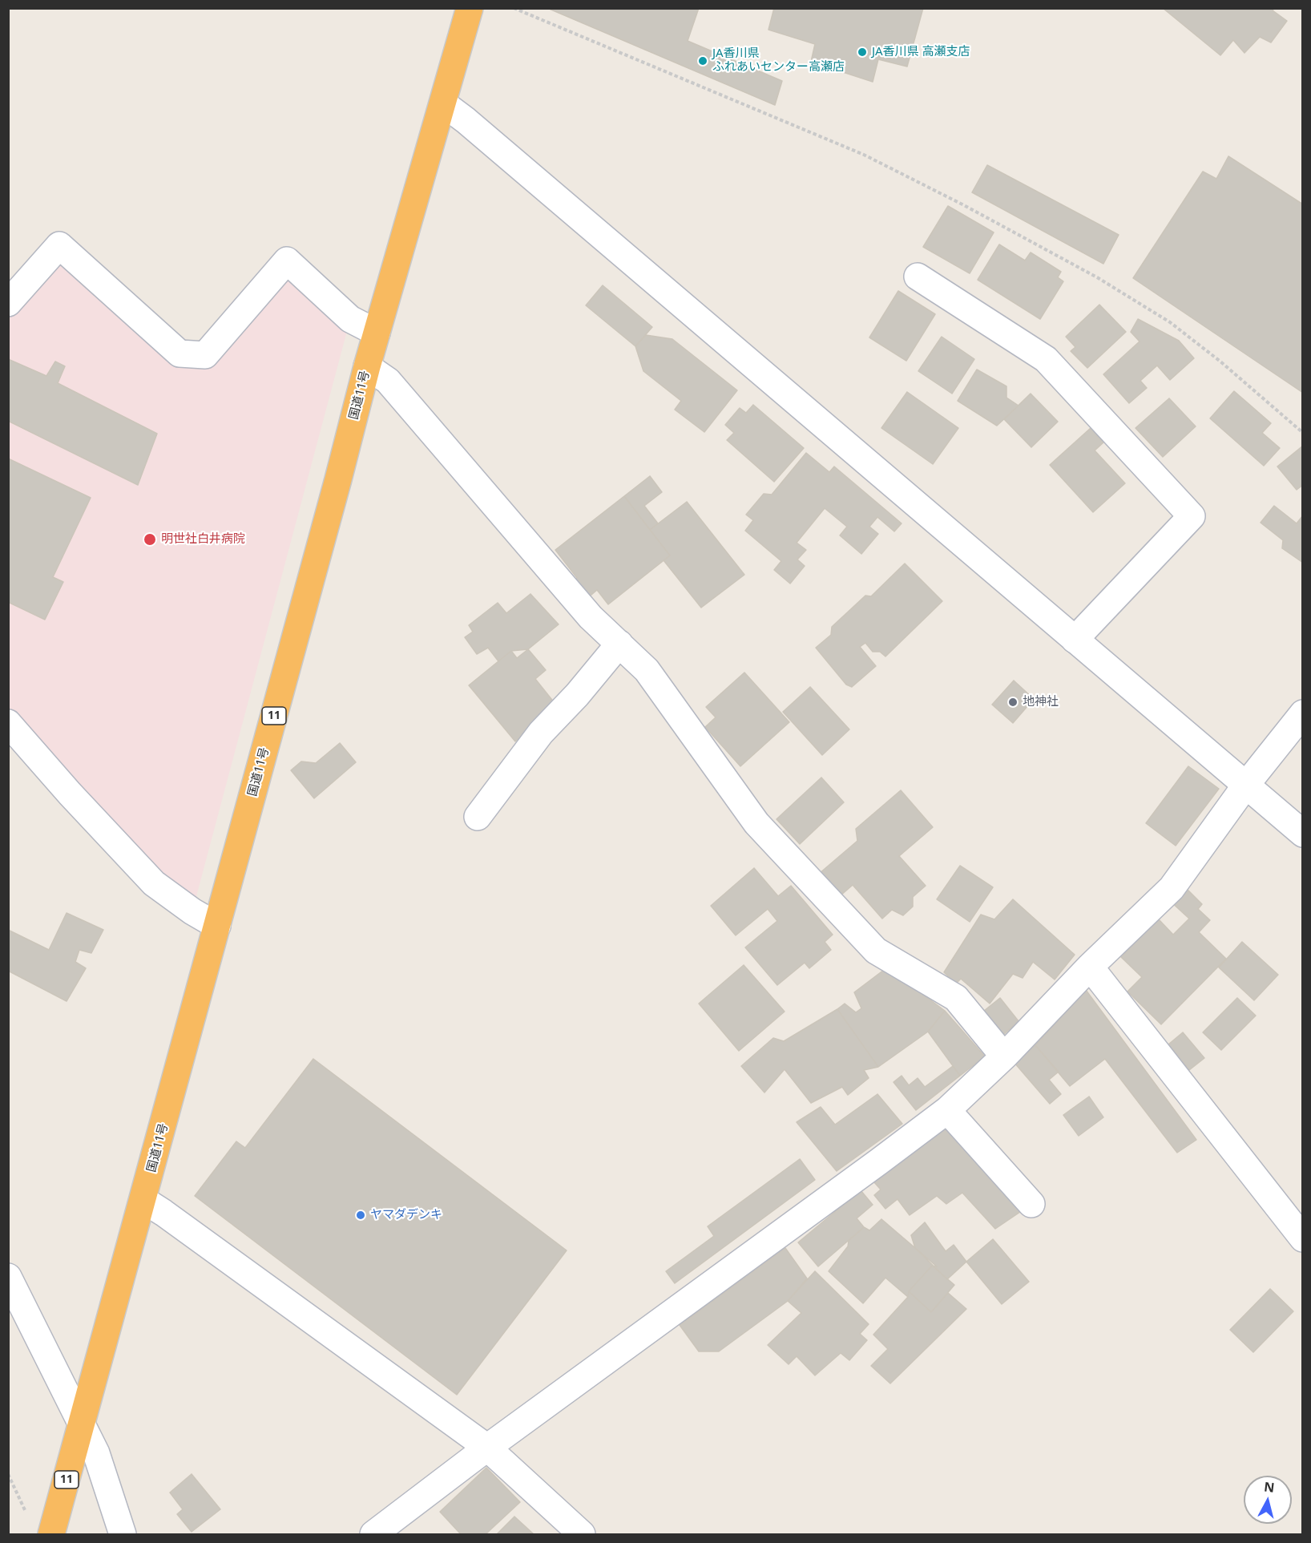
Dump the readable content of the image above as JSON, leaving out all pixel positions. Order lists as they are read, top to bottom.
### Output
{
  "streets": {
    "highway": ["国道11号", "11"]
  },
  "crossings": [
    ["国道11号", "11"]
  ],
  "places": [
    "JA香川県 高瀬支店",
    "JA香川県 ふれあいセンター高瀬店",
    "明世社白井病院",
    "地神社",
    "ヤマダデンキ"
  ],
  "north": "top"
}
